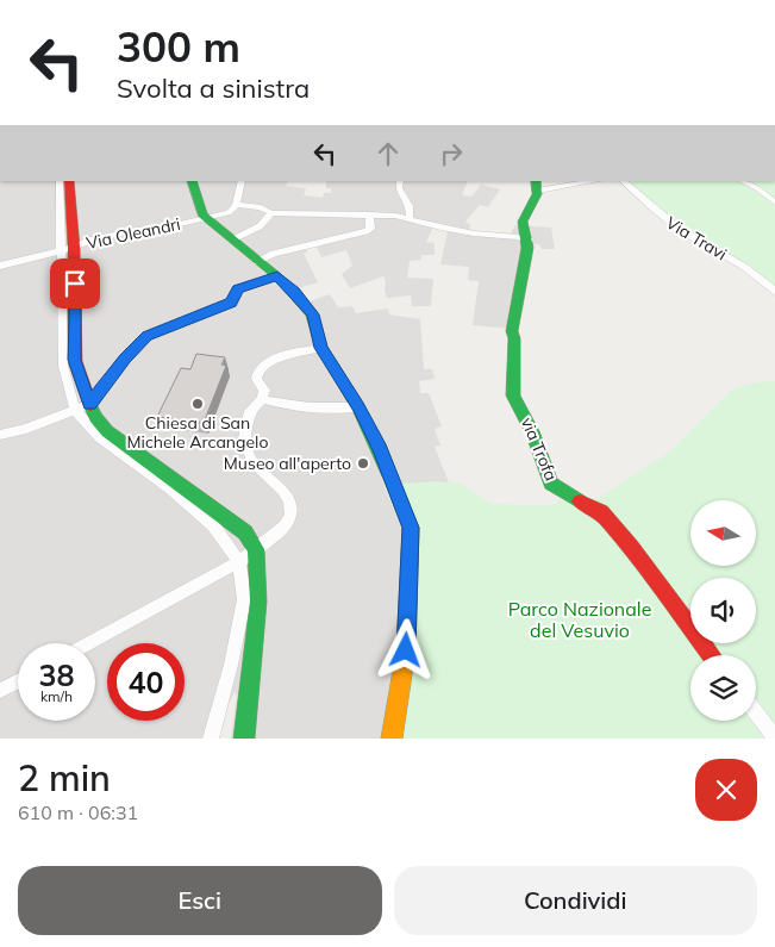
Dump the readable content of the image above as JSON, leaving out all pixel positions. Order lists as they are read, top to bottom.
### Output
{
  "streets": {
    "street": ["Via Oleandri", "Via Travi", "via Trofa"]
  },
  "parks": ["Parco Nazionale del Vesuvio"],
  "places": ["Chiesa di San Michele Arcangelo", "Museo all'aperto"],
  "north": "left",
  "page": {
    "turn": ["300 m", "Svolta a sinistra"],
    "speed": "38 km/h",
    "limit": "40",
    "heading": ["2 min", "610 m · 06:31"],
    "buttons": ["Esci", "Condividi"]
  }
}
